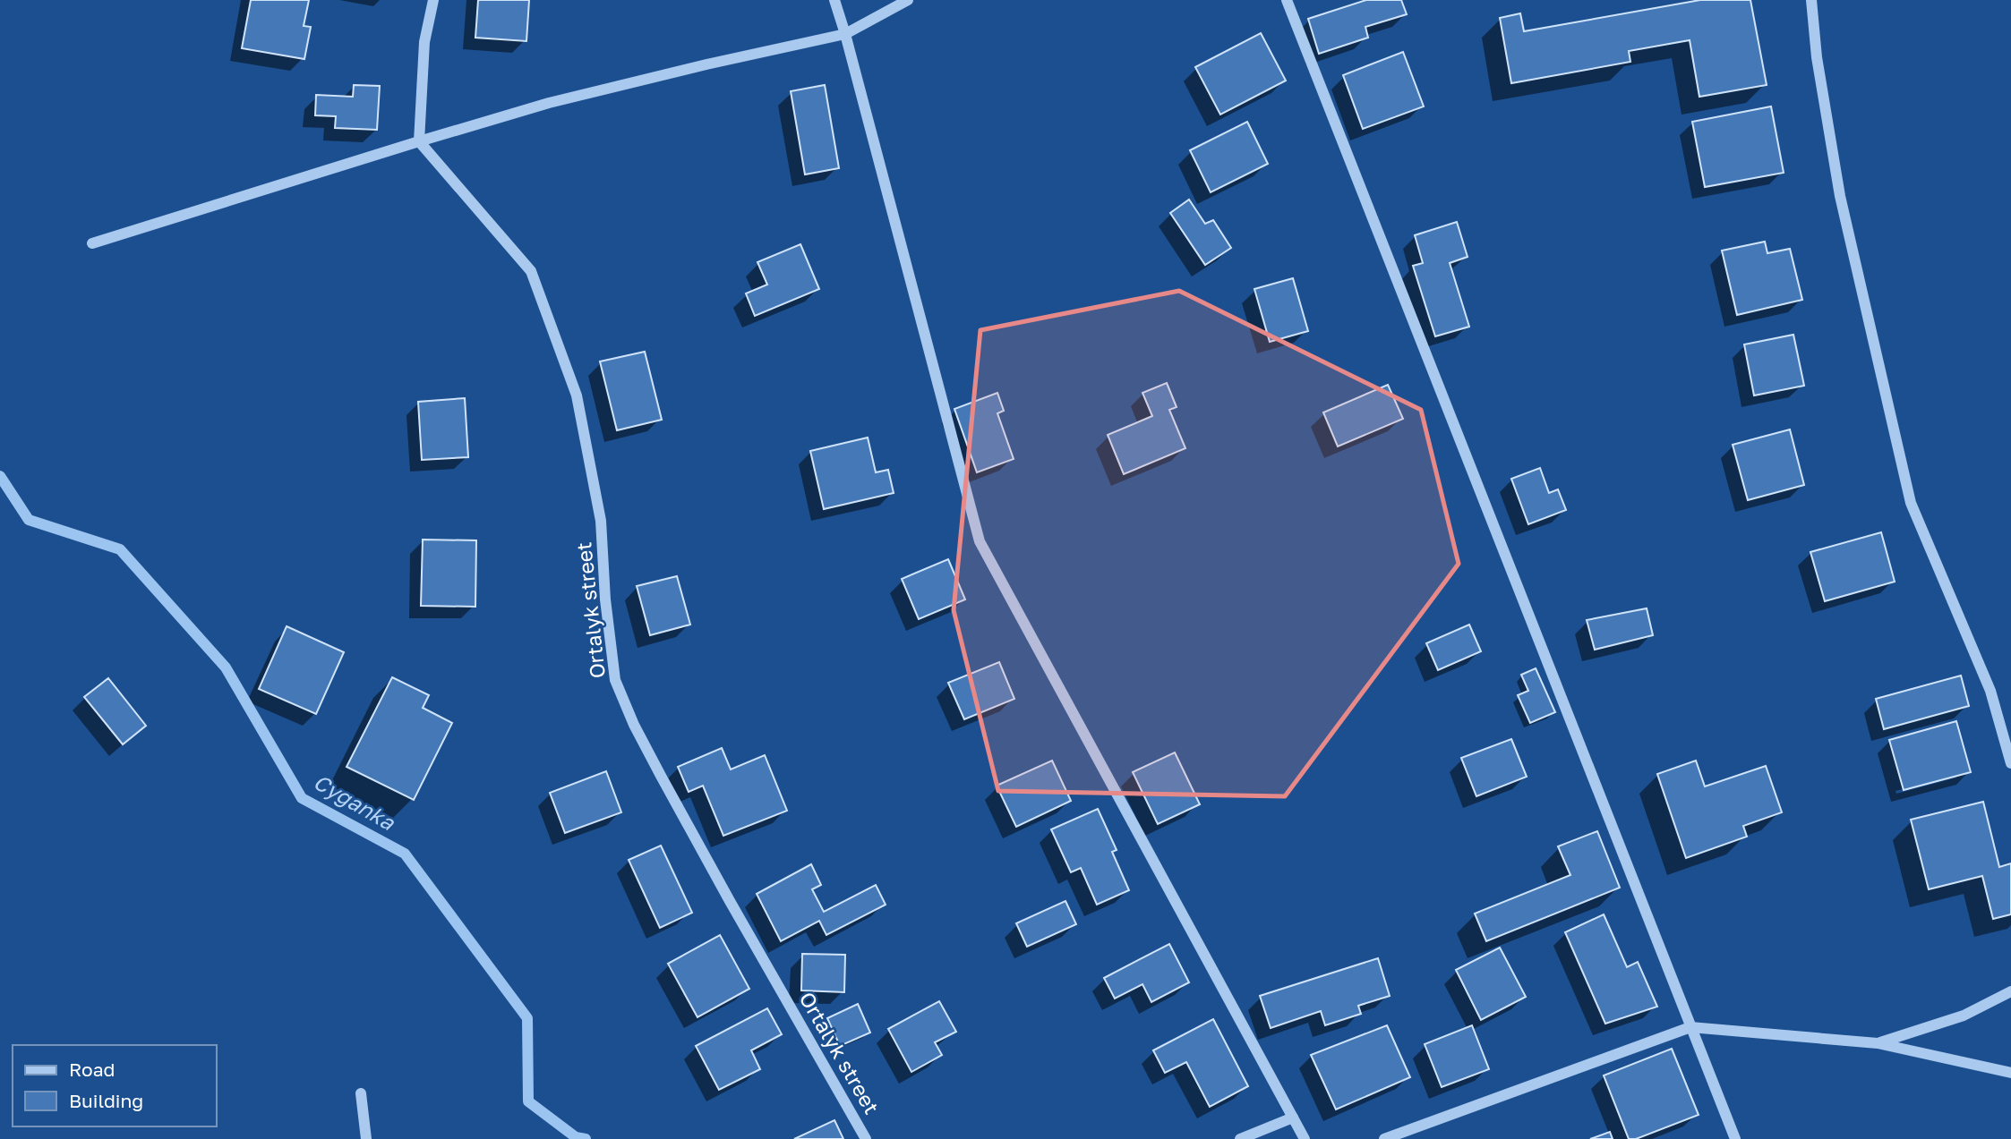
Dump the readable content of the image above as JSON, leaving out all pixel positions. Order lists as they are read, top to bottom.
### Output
{
  "streets": {
    "street": ["Ortalyk street"]
  },
  "water": ["Cyganka"],
  "legend": ["Road", "Building"]
}
